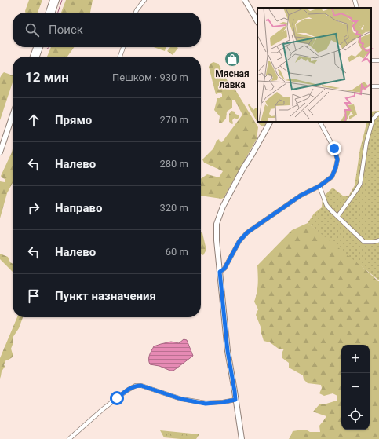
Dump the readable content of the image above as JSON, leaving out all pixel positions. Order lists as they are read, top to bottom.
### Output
{
  "places": {
    "shop": ["Мясная лавка"]
  },
  "page": {
    "search": "Поиск",
    "heading": ["12 мин", "Пешком · 930 m"],
    "list": [
      ["Прямо", "270 m"],
      ["Налево", "280 m"],
      ["Направо", "320 m"],
      ["Налево", "60 m"],
      "Пункт назначения"
    ],
    "map_buttons": ["+", "−"]
  }
}
